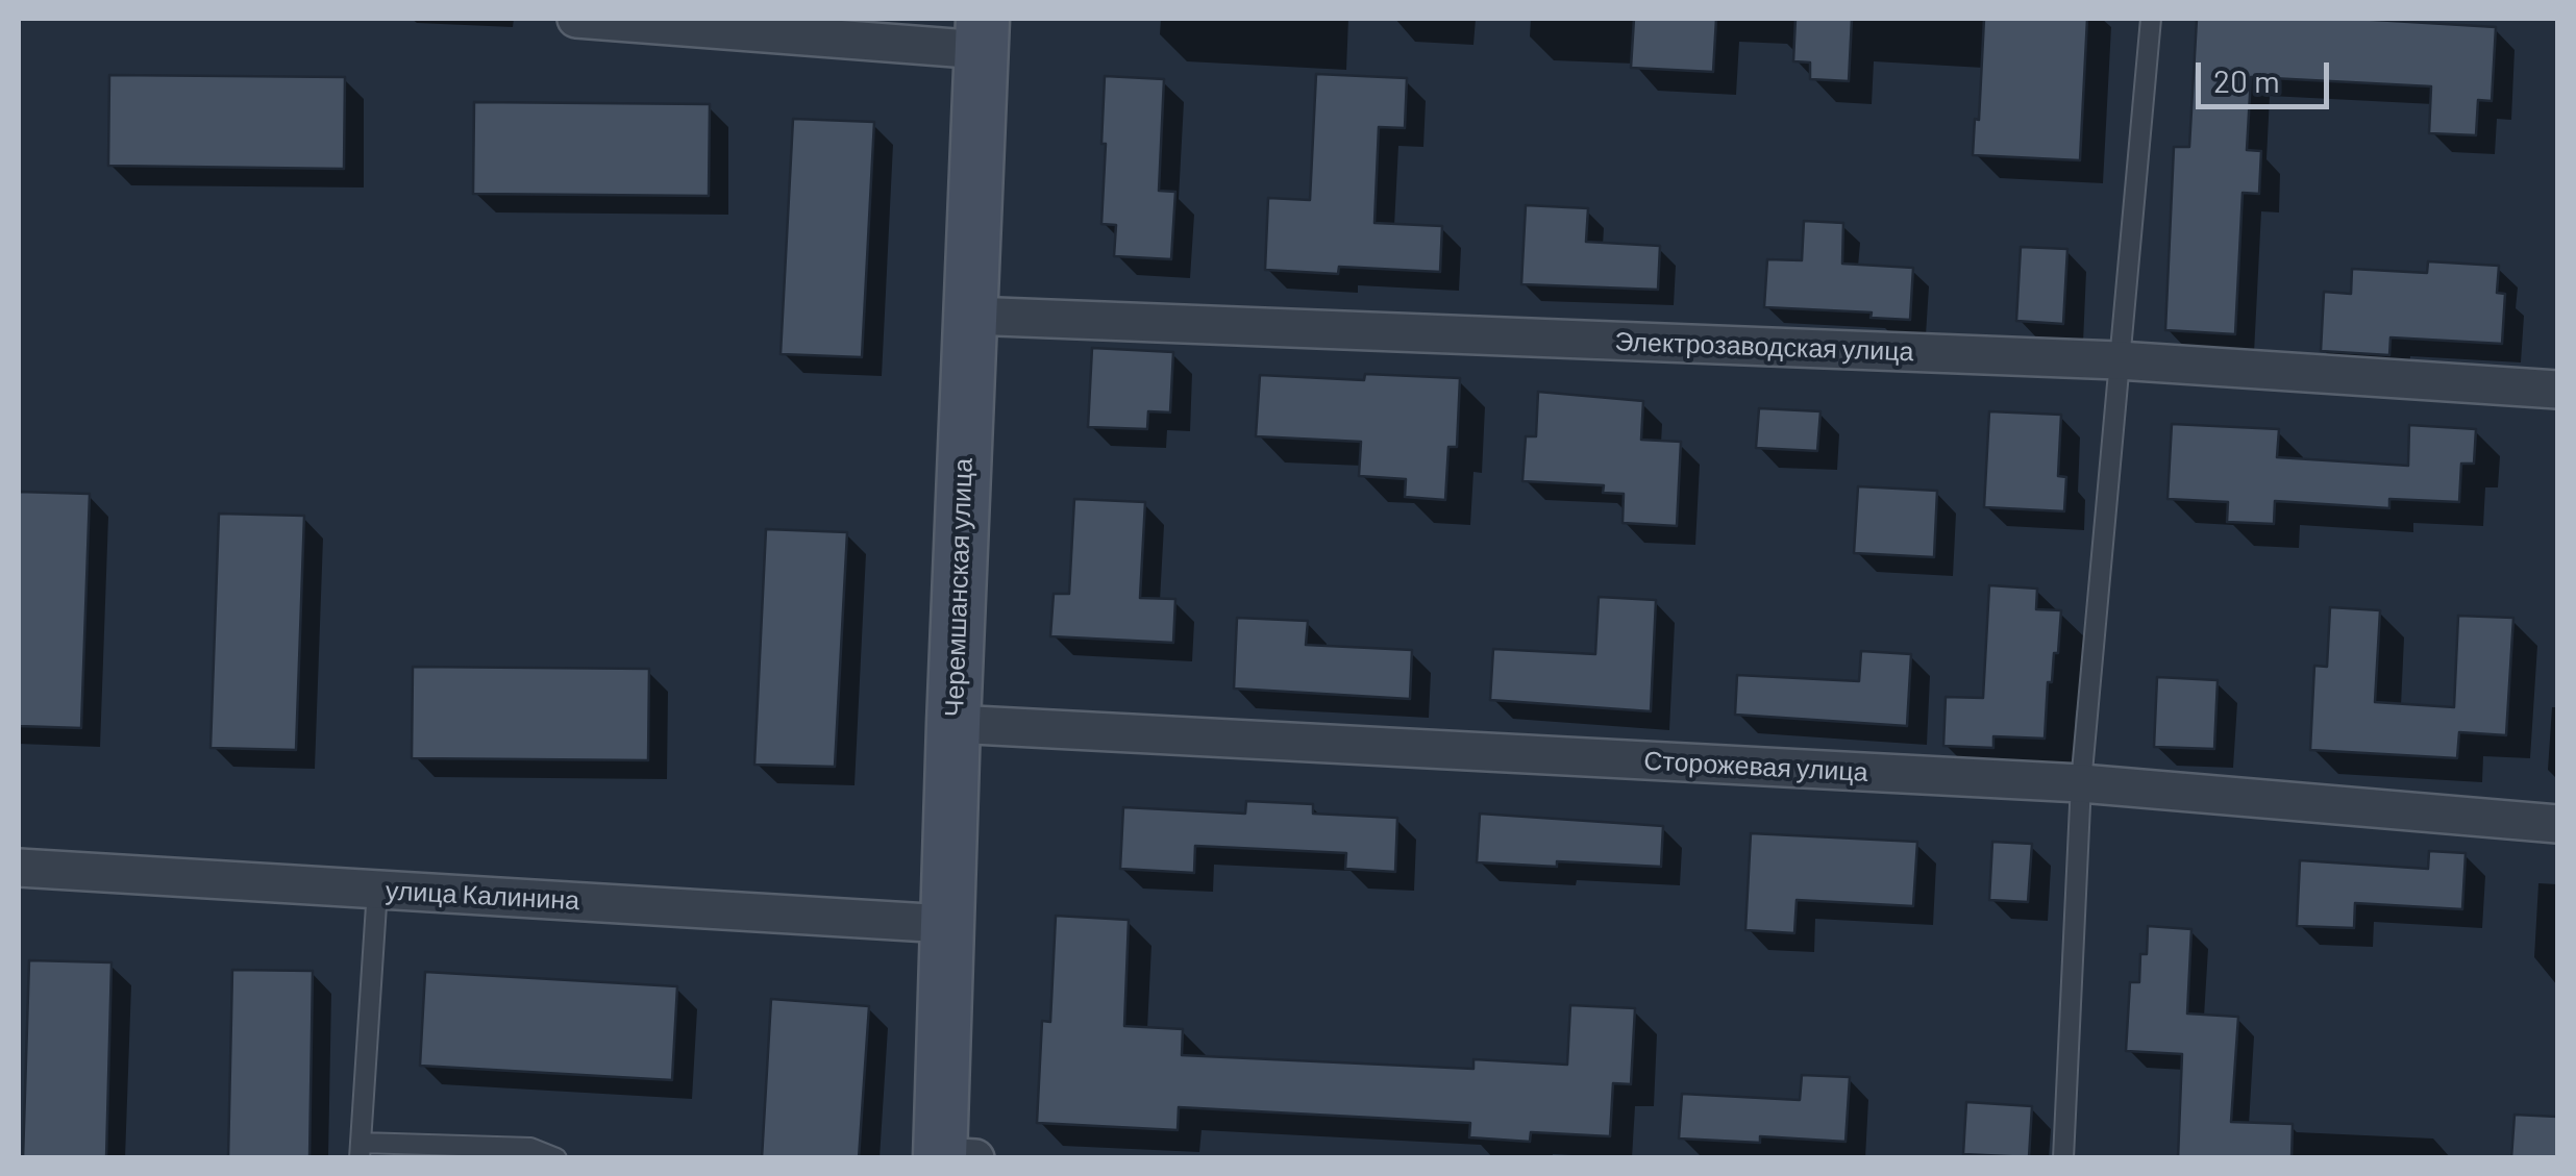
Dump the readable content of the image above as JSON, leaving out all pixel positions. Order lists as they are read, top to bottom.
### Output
{
  "streets": {
    "street": [
      "Электрозаводская улица",
      "Черемшанская улица",
      "Сторожевая улица",
      "улица Калинина"
    ]
  },
  "crossings": [
    ["Электрозаводская улица", "Черемшанская улица"],
    ["Черемшанская улица", "Сторожевая улица"],
    ["Черемшанская улица", "улица Калинина"]
  ],
  "scale_bar": "20 m"
}
